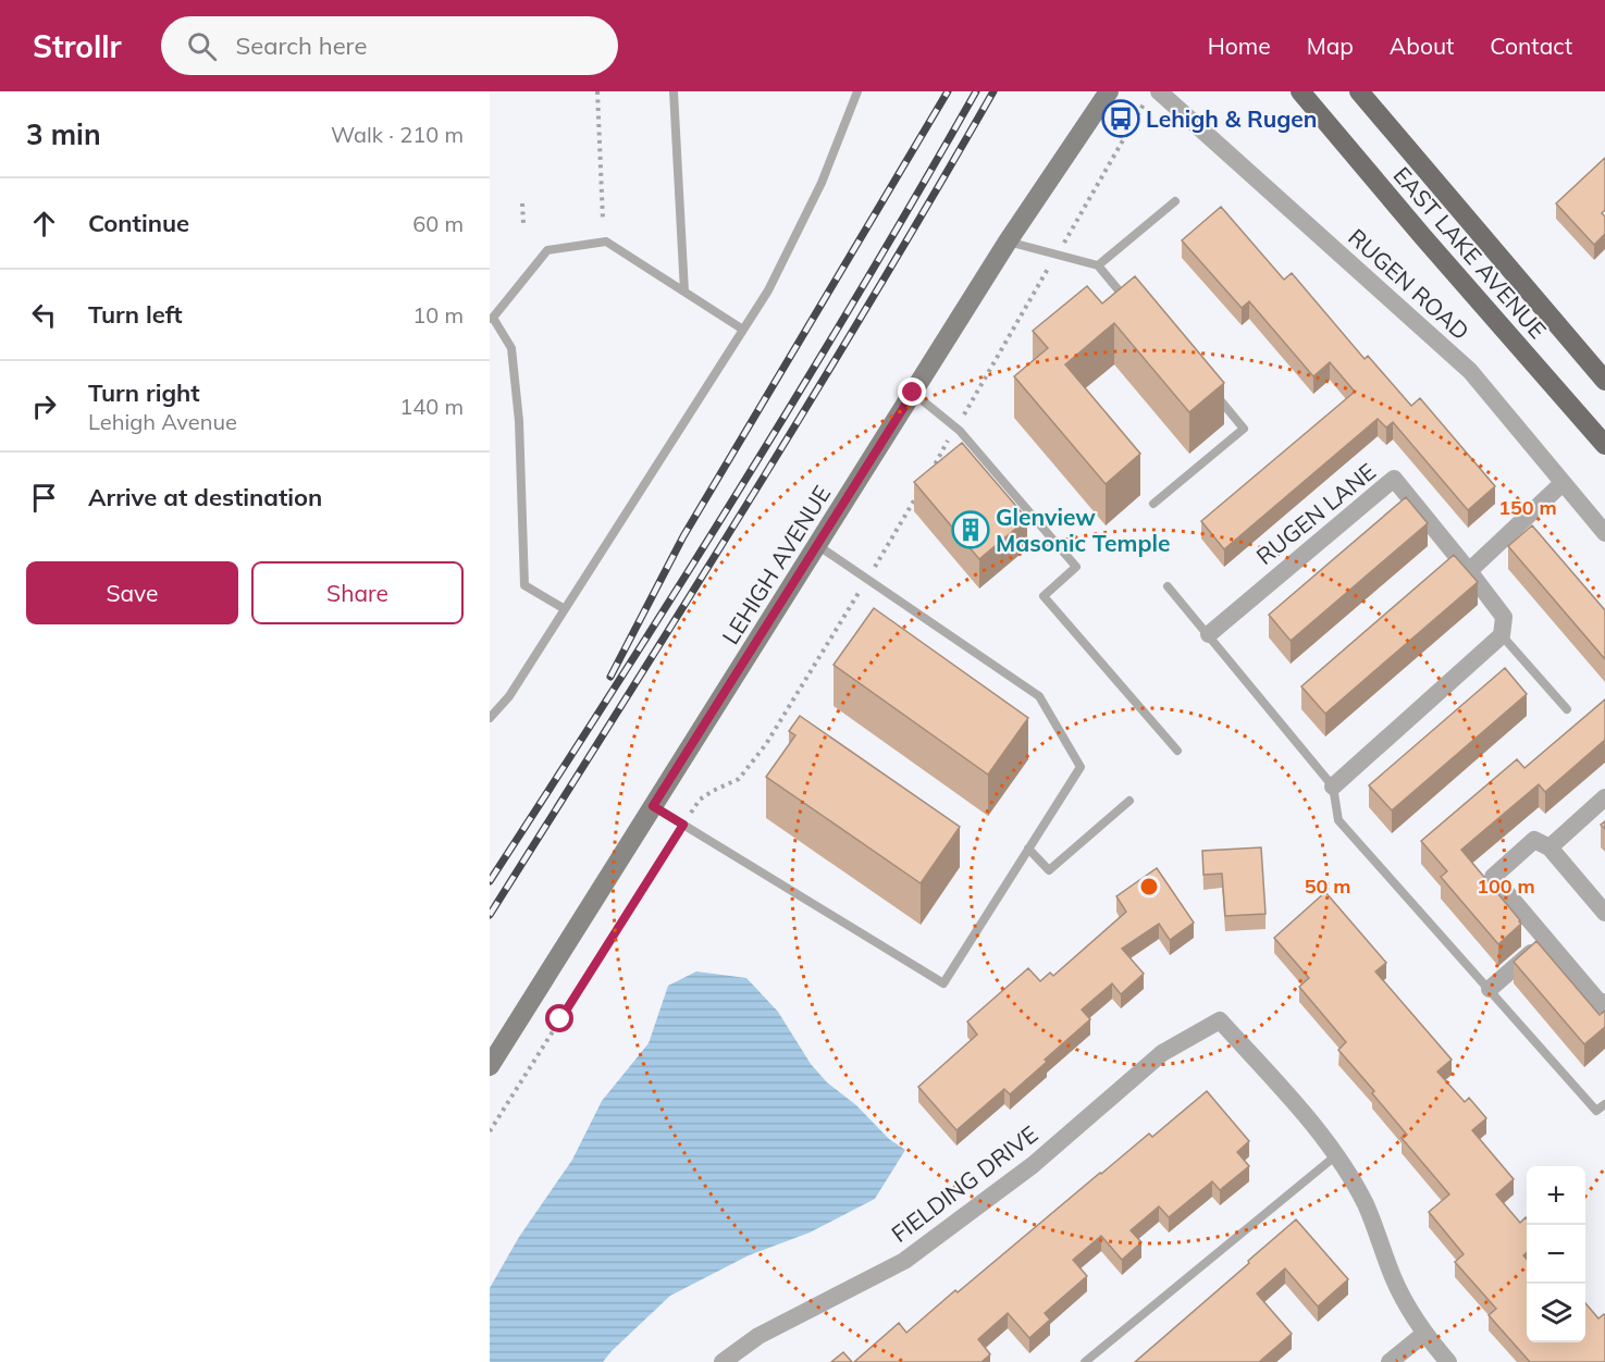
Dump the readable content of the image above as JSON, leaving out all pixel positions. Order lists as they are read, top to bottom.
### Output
{
  "streets": {
    "main road": ["EAST LAKE AVENUE"],
    "street": [
      "RUGEN ROAD",
      "RUGEN LANE",
      "LEHIGH AVENUE",
      "FIELDING DRIVE"
    ]
  },
  "places": {
    "bus stop": ["Lehigh & Rugen"],
    "building": ["Glenview Masonic Temple"]
  },
  "page": {
    "header": "Strollr",
    "search": "Search here",
    "nav": [
      "Home",
      "Map",
      "About",
      "Contact"
    ],
    "heading": ["3 min", "Walk · 210 m"],
    "list": [
      ["Continue", "60 m"],
      ["Turn left", "10 m"],
      ["Turn right", "Lehigh Avenue", "140 m"],
      "Arrive at destination"
    ],
    "buttons": ["Save", "Share"],
    "map_buttons": ["+", "−"]
  },
  "rings": ["150 m", "50 m", "100 m"]
}
